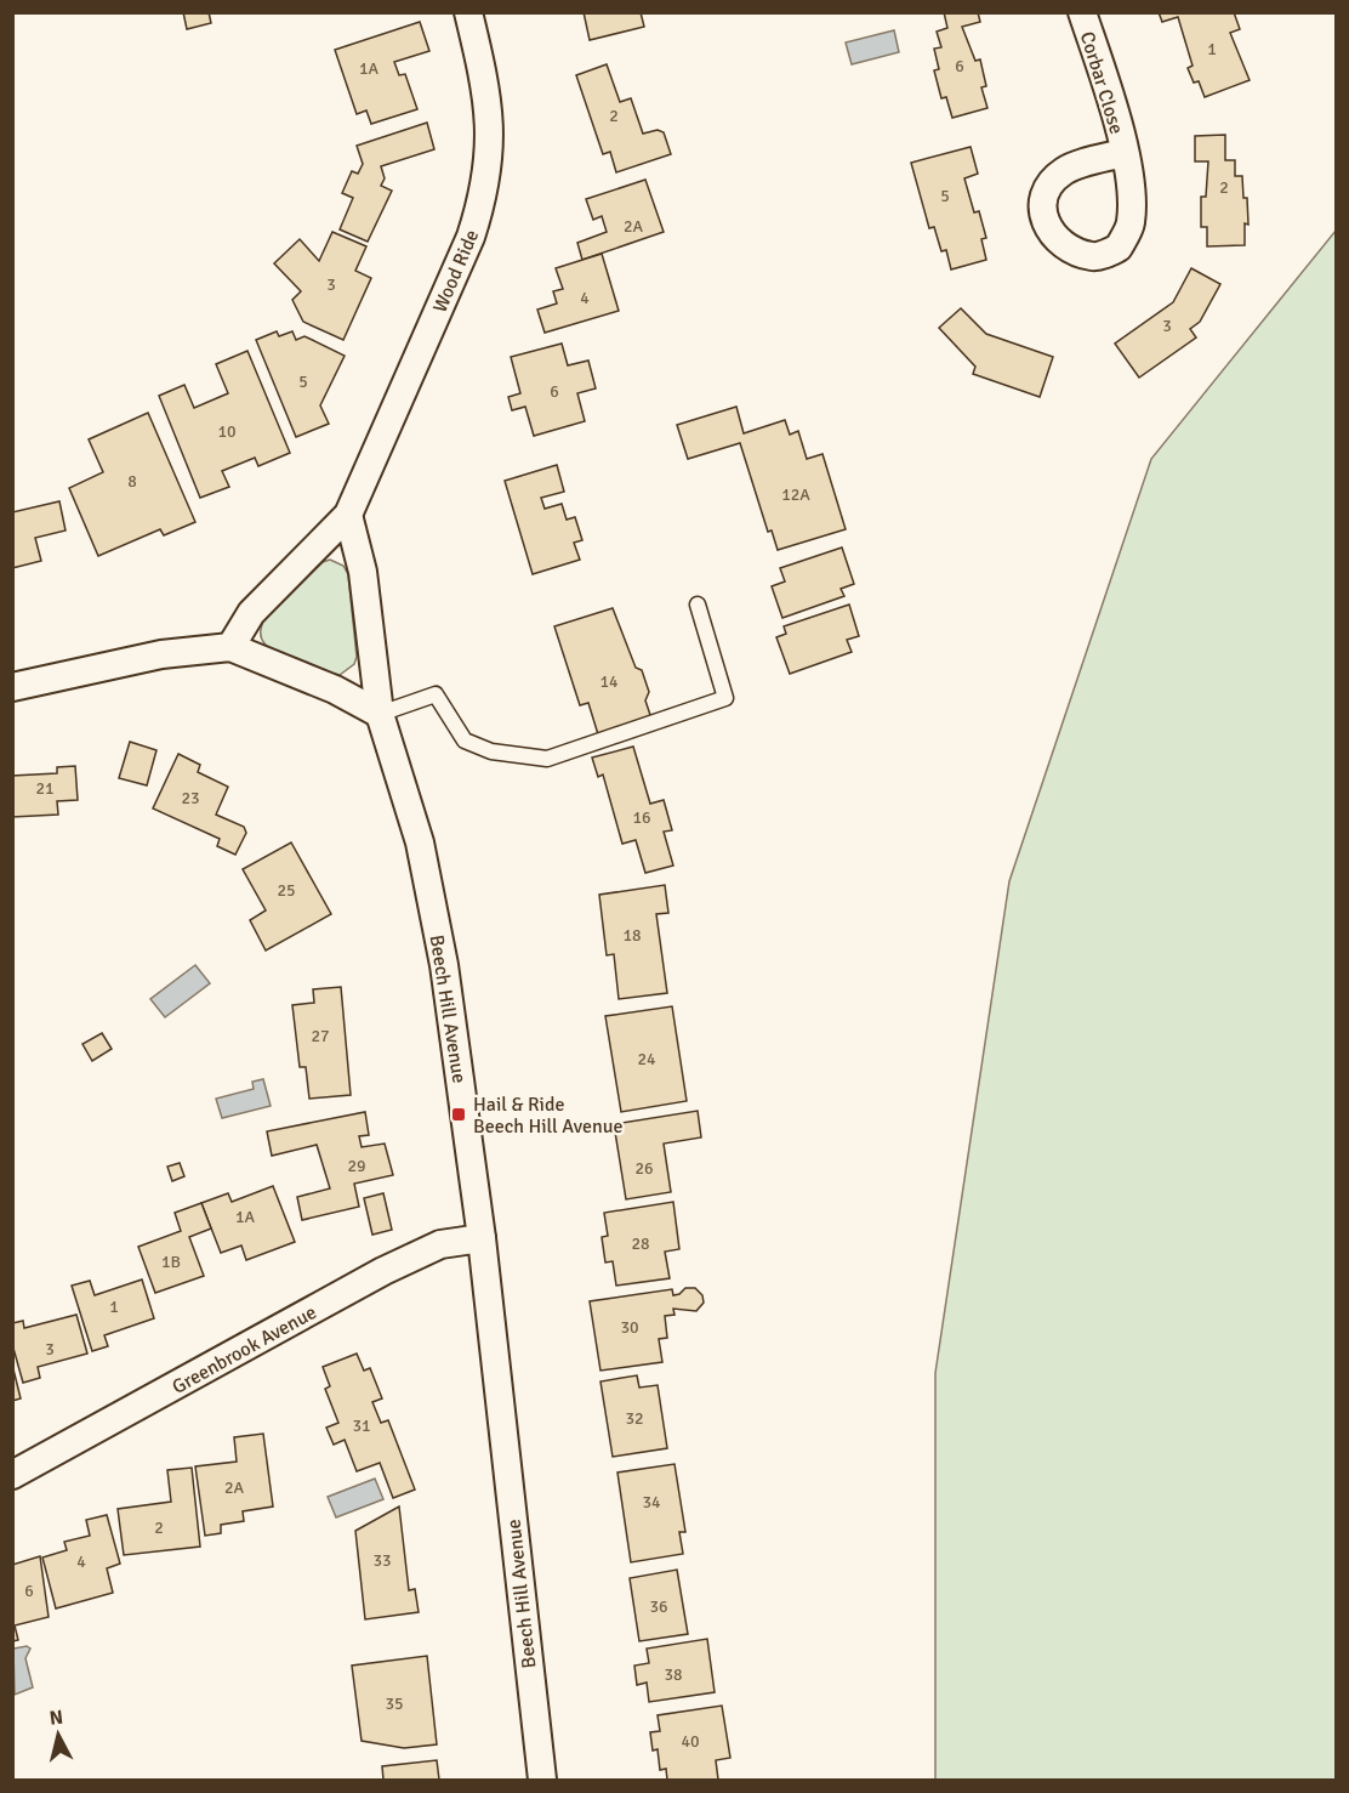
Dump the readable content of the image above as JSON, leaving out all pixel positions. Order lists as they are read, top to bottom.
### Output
{
  "streets": {
    "street": [
      "Corbar Close",
      "Wood Ride",
      "Beech Hill Avenue",
      "Greenbrook Avenue"
    ]
  },
  "crossings": [
    ["Beech Hill Avenue", "Greenbrook Avenue"]
  ],
  "places": {
    "transit": ["Hail & Ride Beech Hill Avenue"]
  },
  "house_numbers": [
    "1",
    "6",
    "1A",
    "2",
    "2",
    "5",
    "2A",
    "3",
    "4",
    "3",
    "5",
    "6",
    "10",
    "8",
    "12A",
    "14",
    "21",
    "23",
    "16",
    "25",
    "18",
    "27",
    "24",
    "29",
    "26",
    "1A",
    "28",
    "1B",
    "1",
    "30",
    "3",
    "32",
    "31",
    "2A",
    "34",
    "2",
    "33",
    "4",
    "6",
    "36",
    "38",
    "35",
    "40"
  ],
  "north": "top"
}
